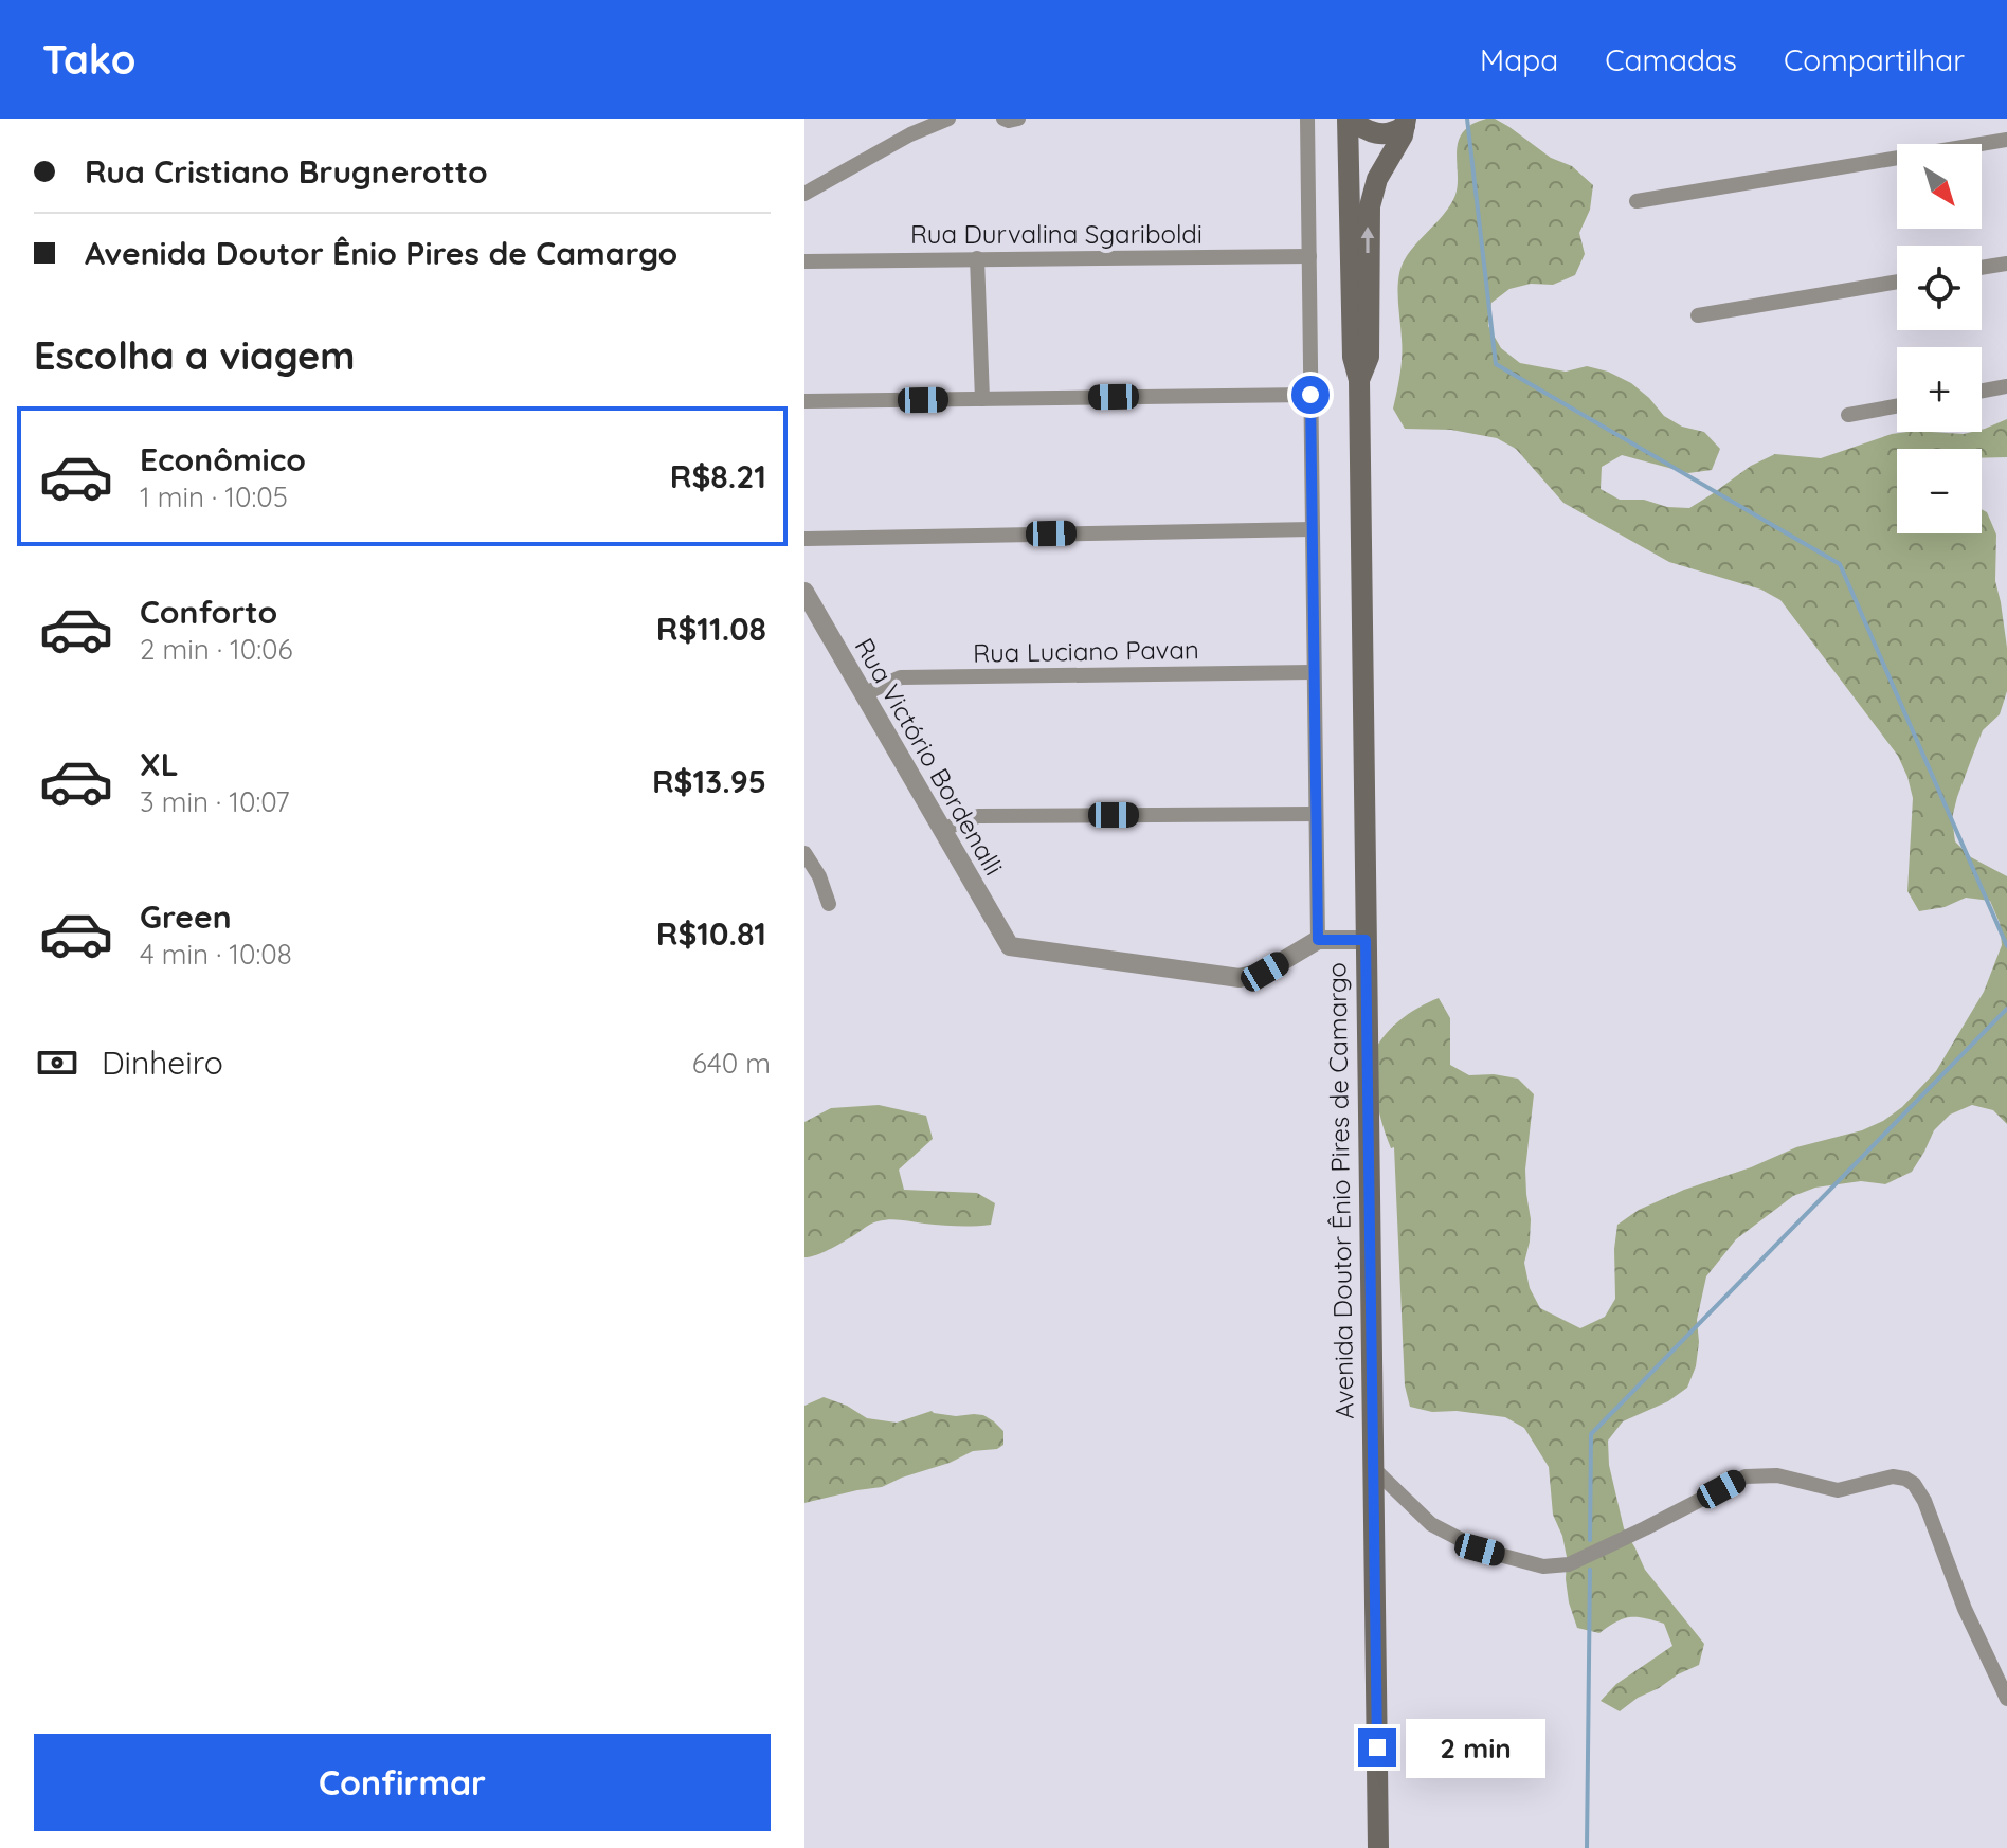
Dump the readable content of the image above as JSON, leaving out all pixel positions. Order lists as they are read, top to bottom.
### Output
{
  "streets": {
    "main road": ["Avenida Doutor Ênio Pires de Camargo"],
    "street": ["Rua Durvalina Sgariboldi", "Rua Luciano Pavan", "Rua Victório Bordenalli"]
  },
  "crossings": [
    ["Rua Luciano Pavan", "Rua Victório Bordenalli"]
  ],
  "north": "bottom right",
  "page": {
    "header": "Tako",
    "nav": ["Mapa", "Camadas", "Compartilhar"],
    "banner": ["Rua Cristiano Brugnerotto", "Avenida Doutor Ênio Pires de Camargo"],
    "map_buttons": ["+", "−"],
    "heading": "Escolha a viagem",
    "list": [
      {
        "name": "Econômico",
        "note": "1 min · 10:05",
        "value": "R$8.21"
      },
      {
        "name": "Conforto",
        "note": "2 min · 10:06",
        "value": "R$11.08"
      },
      {
        "name": "XL",
        "note": "3 min · 10:07",
        "value": "R$13.95"
      },
      {
        "name": "Green",
        "note": "4 min · 10:08",
        "value": "R$10.81"
      }
    ],
    "pay": ["Dinheiro", "640 m"],
    "buttons": "Confirmar",
    "bubble": "2 min"
  }
}
